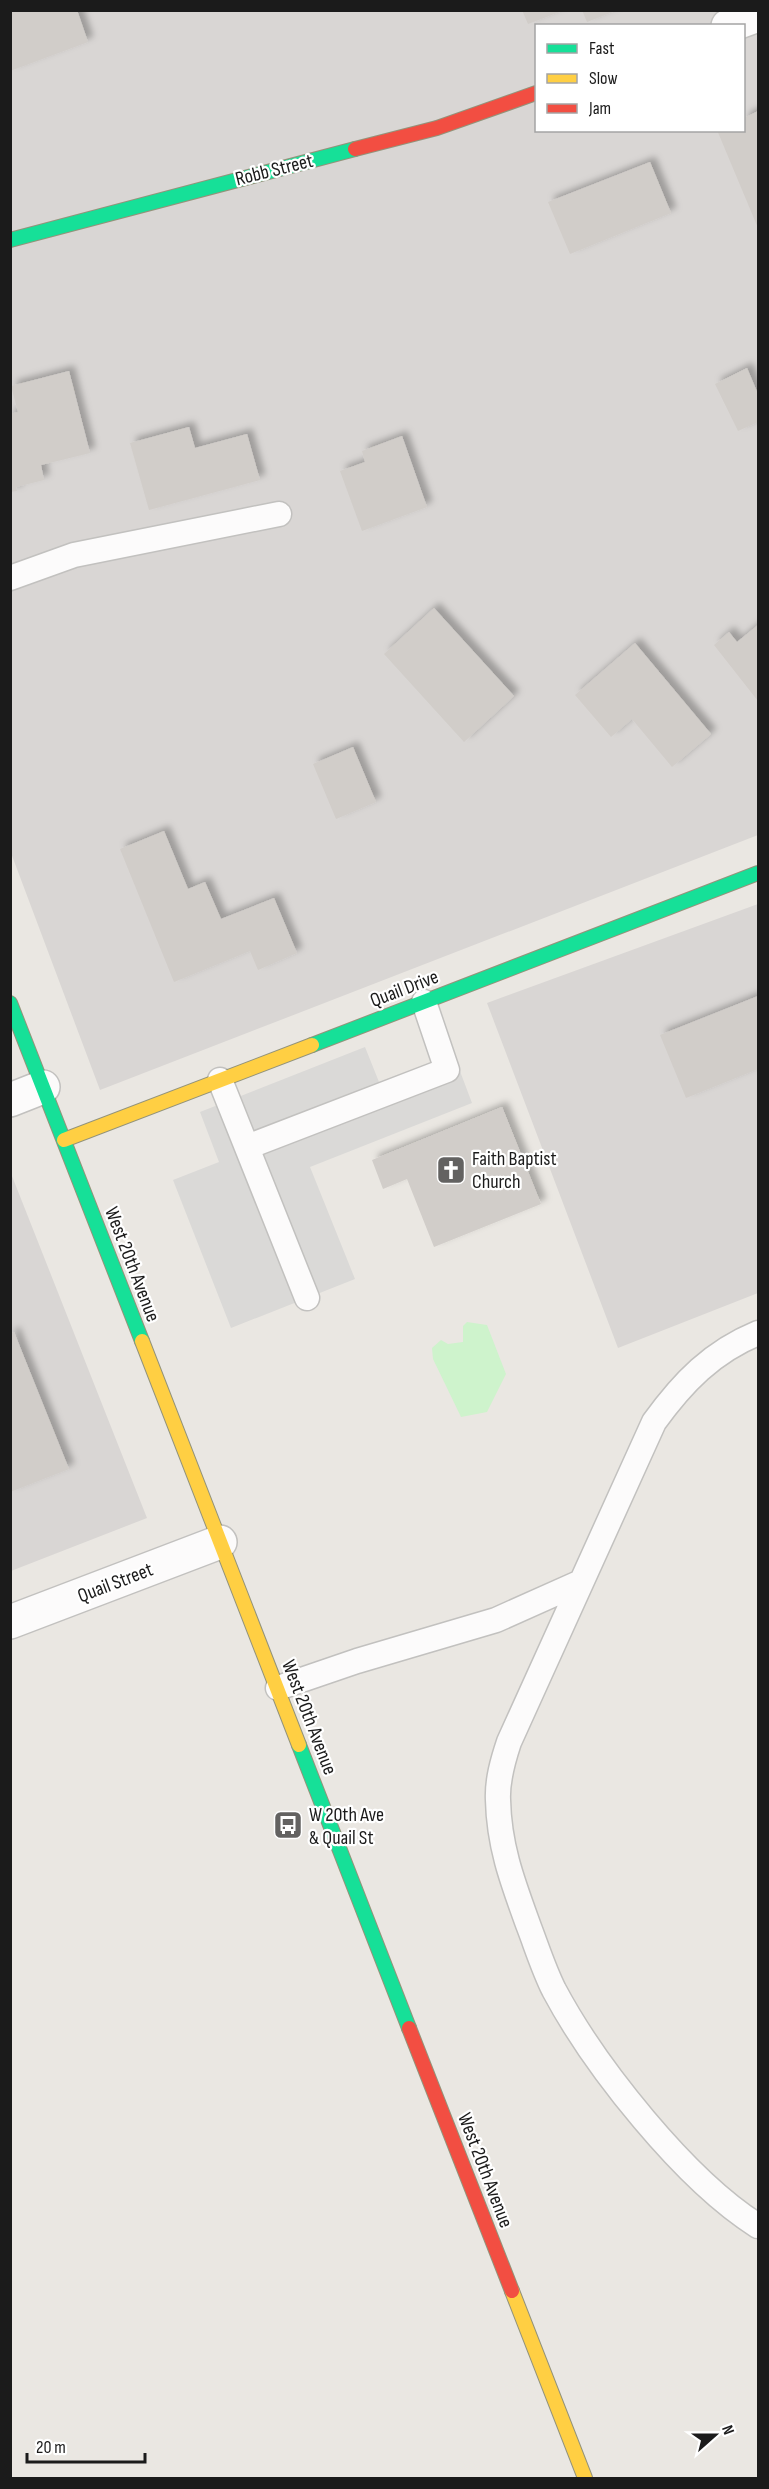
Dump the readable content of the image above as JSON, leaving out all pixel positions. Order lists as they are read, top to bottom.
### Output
{
  "streets": {
    "street": [
      "Robb Street",
      "Quail Drive",
      "West 20th Avenue",
      "Quail Street"
    ]
  },
  "crossings": [
    ["Quail Drive", "West 20th Avenue"],
    ["West 20th Avenue", "Quail Street"]
  ],
  "places": {
    "church": ["Faith Baptist Church"],
    "bus stop": ["W 20th Ave & Quail St"]
  },
  "legend": ["Fast", "Slow", "Jam"],
  "scale_bar": "20 m",
  "north": "right"
}
